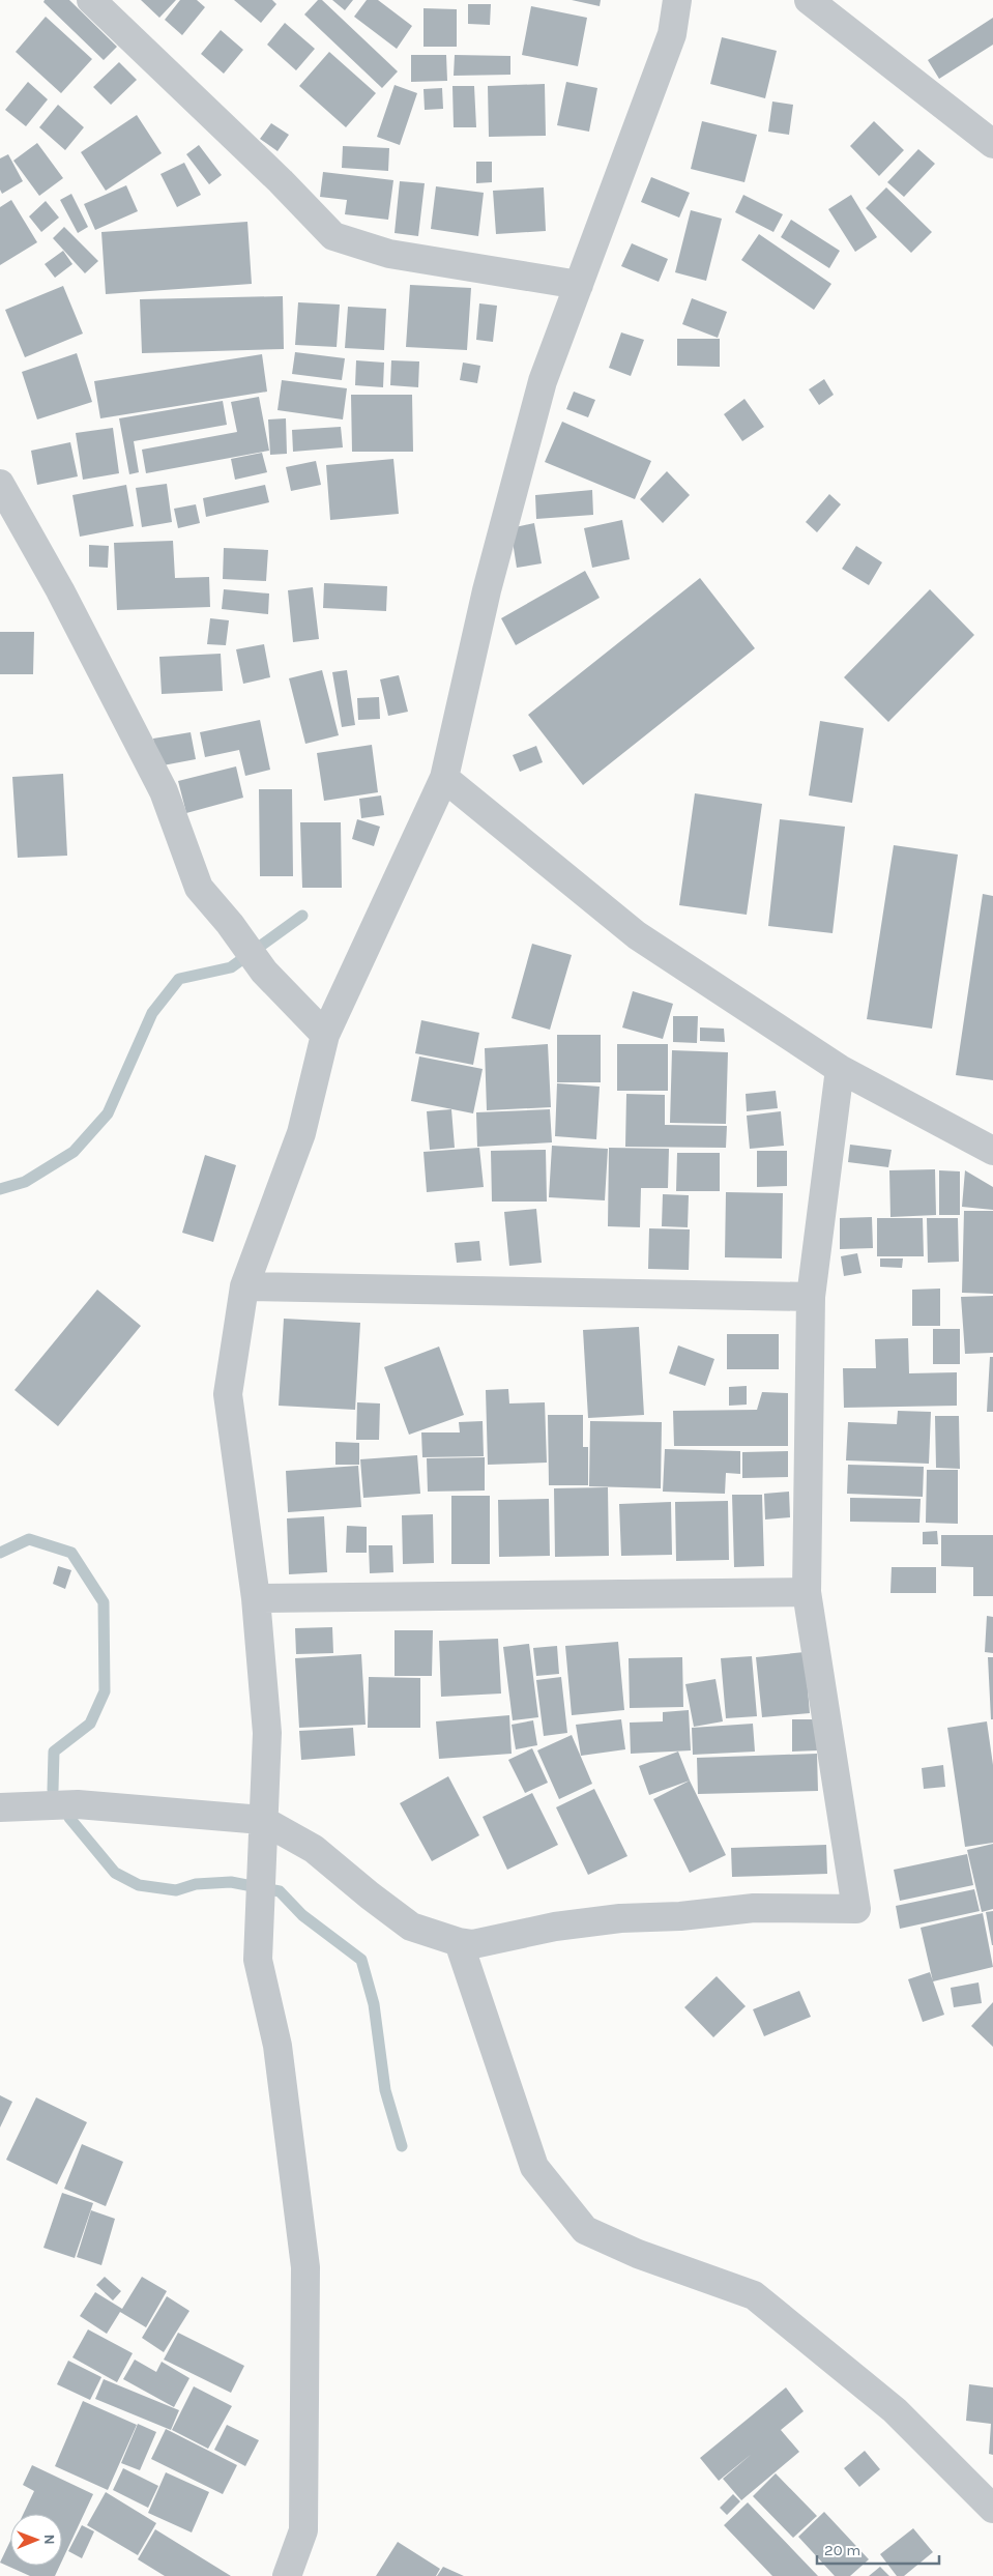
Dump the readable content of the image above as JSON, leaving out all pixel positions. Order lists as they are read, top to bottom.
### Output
{
  "scale_bar": "20 m",
  "north": "right"
}
